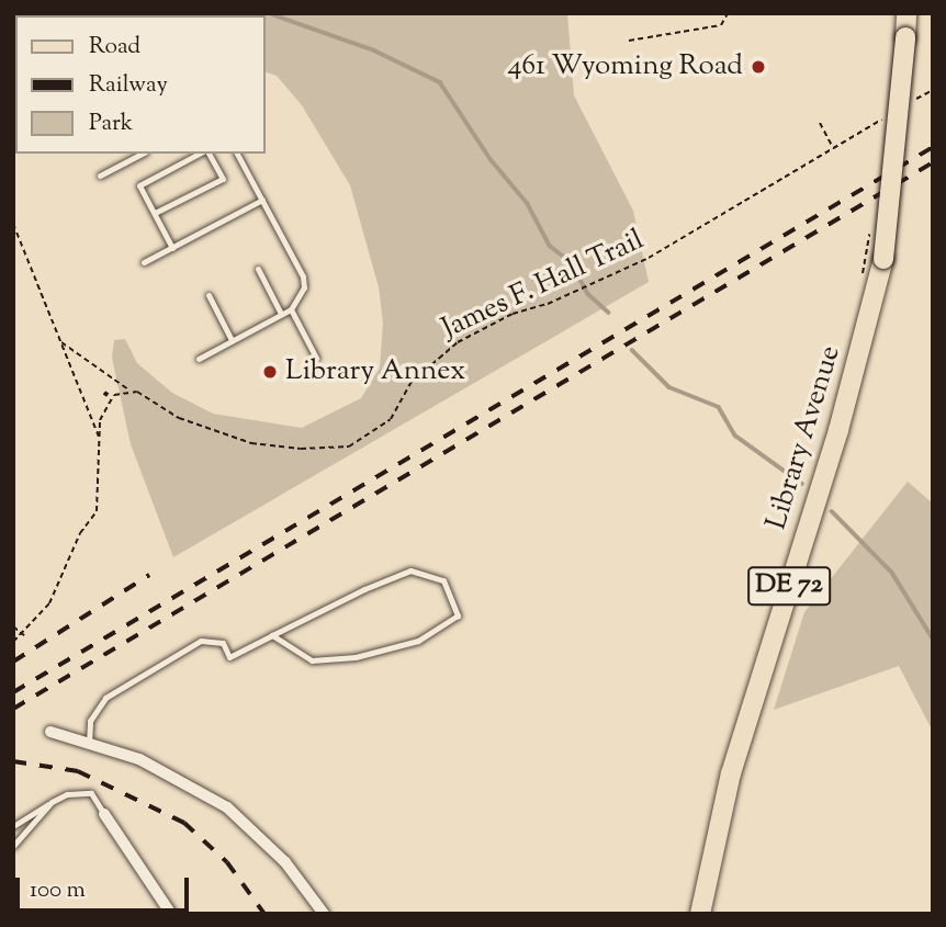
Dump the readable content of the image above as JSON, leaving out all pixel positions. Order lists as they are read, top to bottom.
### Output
{
  "streets": {
    "main road": ["Library Avenue", "DE 72"],
    "path": ["James F. Hall Trail"]
  },
  "places": ["461 Wyoming Road", "Library Annex"],
  "legend": ["Road", "Railway", "Park"],
  "scale_bar": "100 m"
}
